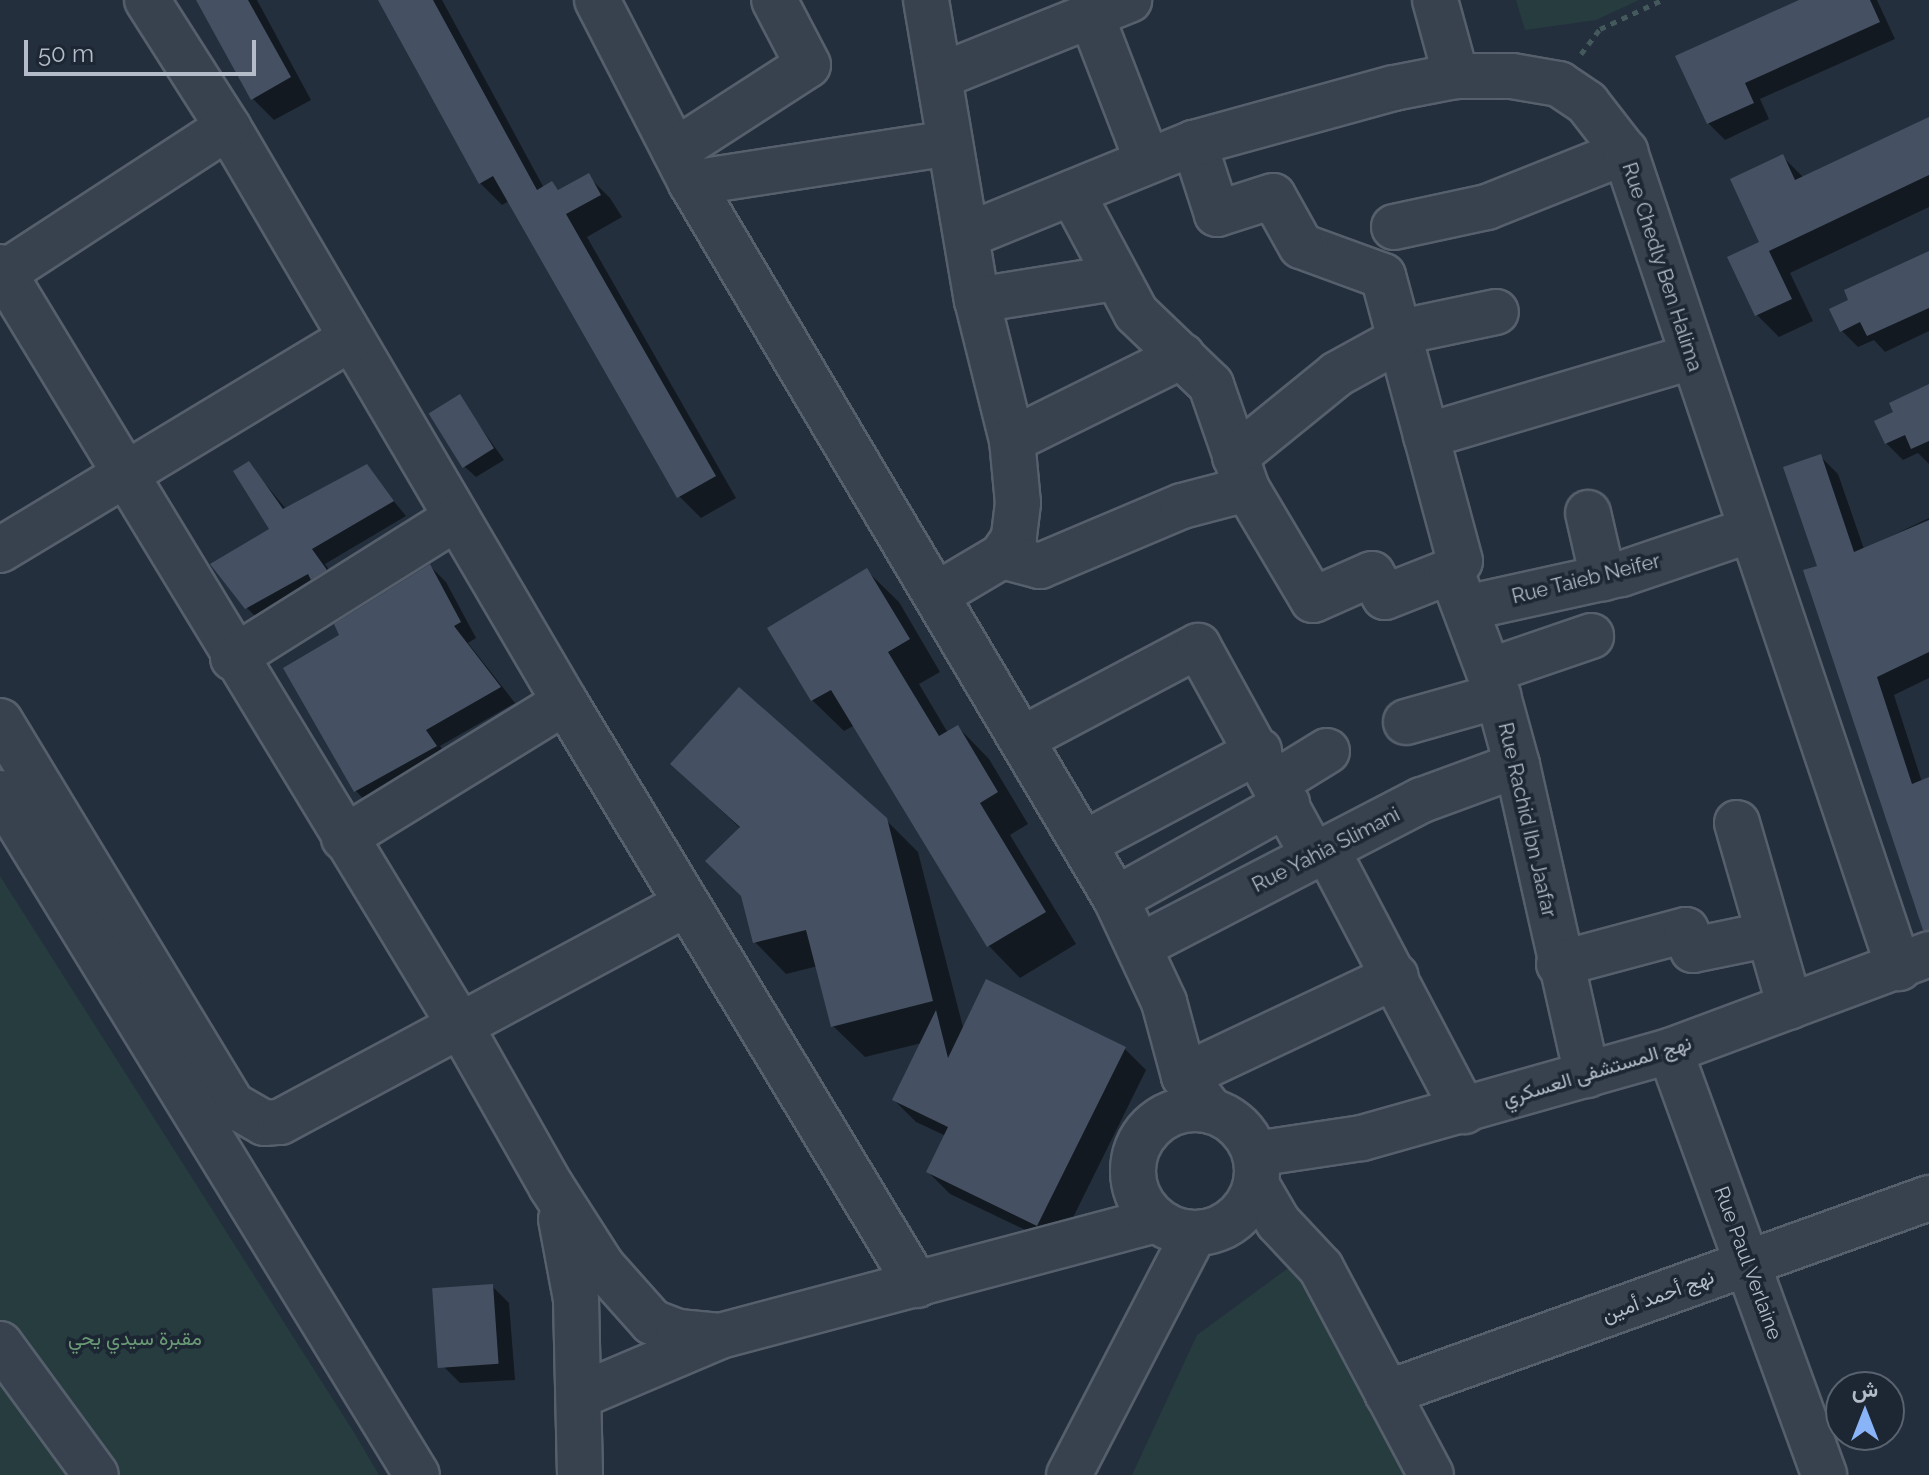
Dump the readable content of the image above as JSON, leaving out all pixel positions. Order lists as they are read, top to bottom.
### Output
{
  "streets": {
    "street": [
      "Rue Chedly Ben Halima",
      "Rue Taieb Neifer",
      "Rue Rachid Ibn Jaafar",
      "Rue Yahia Slimani",
      "نهج المستشفى العسكري",
      "Rue Paul Verlaine",
      "نهج أحمد أمين"
    ]
  },
  "crossings": [
    ["Rue Chedly Ben Halima", "Rue Taieb Neifer"],
    ["Rue Chedly Ben Halima", "نهج المستشفى العسكري"],
    ["Rue Taieb Neifer", "Rue Rachid Ibn Jaafar"],
    ["Rue Rachid Ibn Jaafar", "Rue Yahia Slimani"],
    ["Rue Rachid Ibn Jaafar", "نهج المستشفى العسكري"],
    ["نهج المستشفى العسكري", "Rue Paul Verlaine"],
    ["Rue Paul Verlaine", "نهج أحمد أمين"]
  ],
  "parks": ["مقبرة سيدي يحي"],
  "scale_bar": "50 m",
  "north": "top"
}
